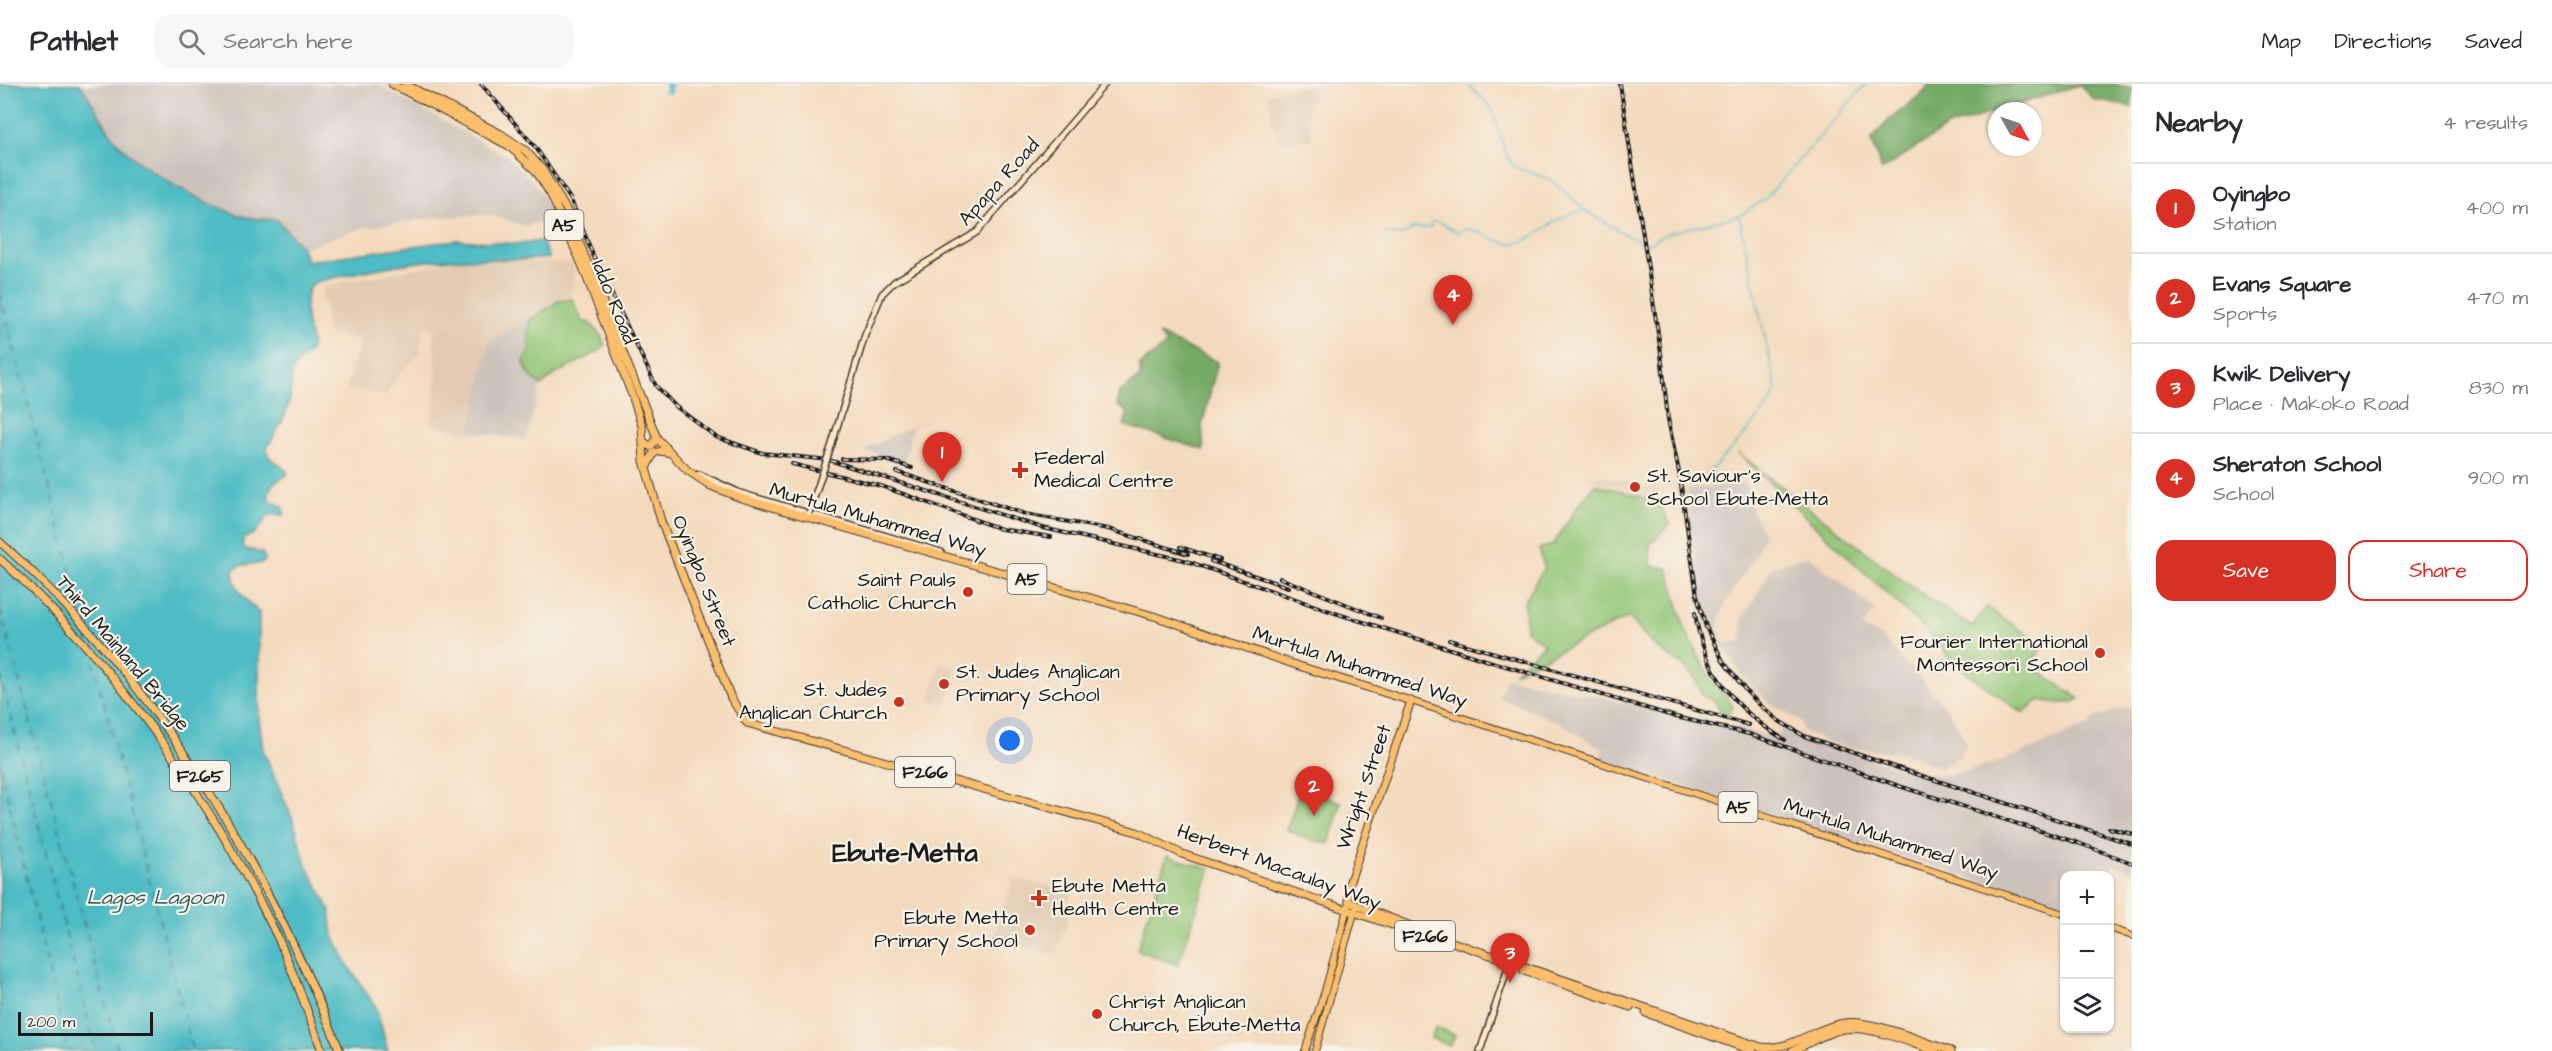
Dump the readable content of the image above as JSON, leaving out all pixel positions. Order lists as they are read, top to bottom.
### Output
{
  "streets": {
    "highway": [
      "A5",
      "Iddo Road",
      "Murtula Muhammed Way",
      "Oyingbo Street",
      "Third Mainland Bridge",
      "F266",
      "F265",
      "Wright Street",
      "Herbert Macaulay Way"
    ],
    "street": ["Apapa Road"]
  },
  "crossings": [
    ["Iddo Road", "Murtula Muhammed Way"],
    ["Iddo Road", "Oyingbo Street"],
    ["Murtula Muhammed Way", "Wright Street"],
    ["Oyingbo Street", "Herbert Macaulay Way"],
    ["Wright Street", "Herbert Macaulay Way"]
  ],
  "districts": ["Ebute-Metta"],
  "water": ["Lagos Lagoon"],
  "places": {
    "health": ["Federal Medical Centre", "Ebute Metta Health Centre"],
    "other": [
      "St. Saviour's School Ebute-Metta",
      "Saint Pauls Catholic Church",
      "Fourier International Montessori School",
      "St. Judes Anglican Primary School",
      "St. Judes Anglican Church",
      "Ebute Metta Primary School",
      "Christ Anglican Church, Ebute-Metta"
    ]
  },
  "scale_bar": "200 m",
  "north": "bottom right",
  "page": {
    "header": "Pathlet",
    "search": "Search here",
    "nav": ["Map", "Directions", "Saved"],
    "heading": ["Nearby", "4 results"],
    "list": [
      {
        "mark": "1",
        "name": "Oyingbo",
        "note": "Station",
        "value": "400 m"
      },
      {
        "mark": "2",
        "name": "Evans Square",
        "note": "Sports",
        "value": "470 m"
      },
      {
        "mark": "3",
        "name": "Kwik Delivery",
        "note": "Place · Makoko Road",
        "value": "830 m"
      },
      {
        "mark": "4",
        "name": "Sheraton School",
        "note": "School",
        "value": "900 m"
      }
    ],
    "pins": [
      "4",
      "1",
      "2",
      "3"
    ],
    "buttons": ["Save", "Share"],
    "map_buttons": ["+", "−"],
    "scale": "200 m"
  }
}
